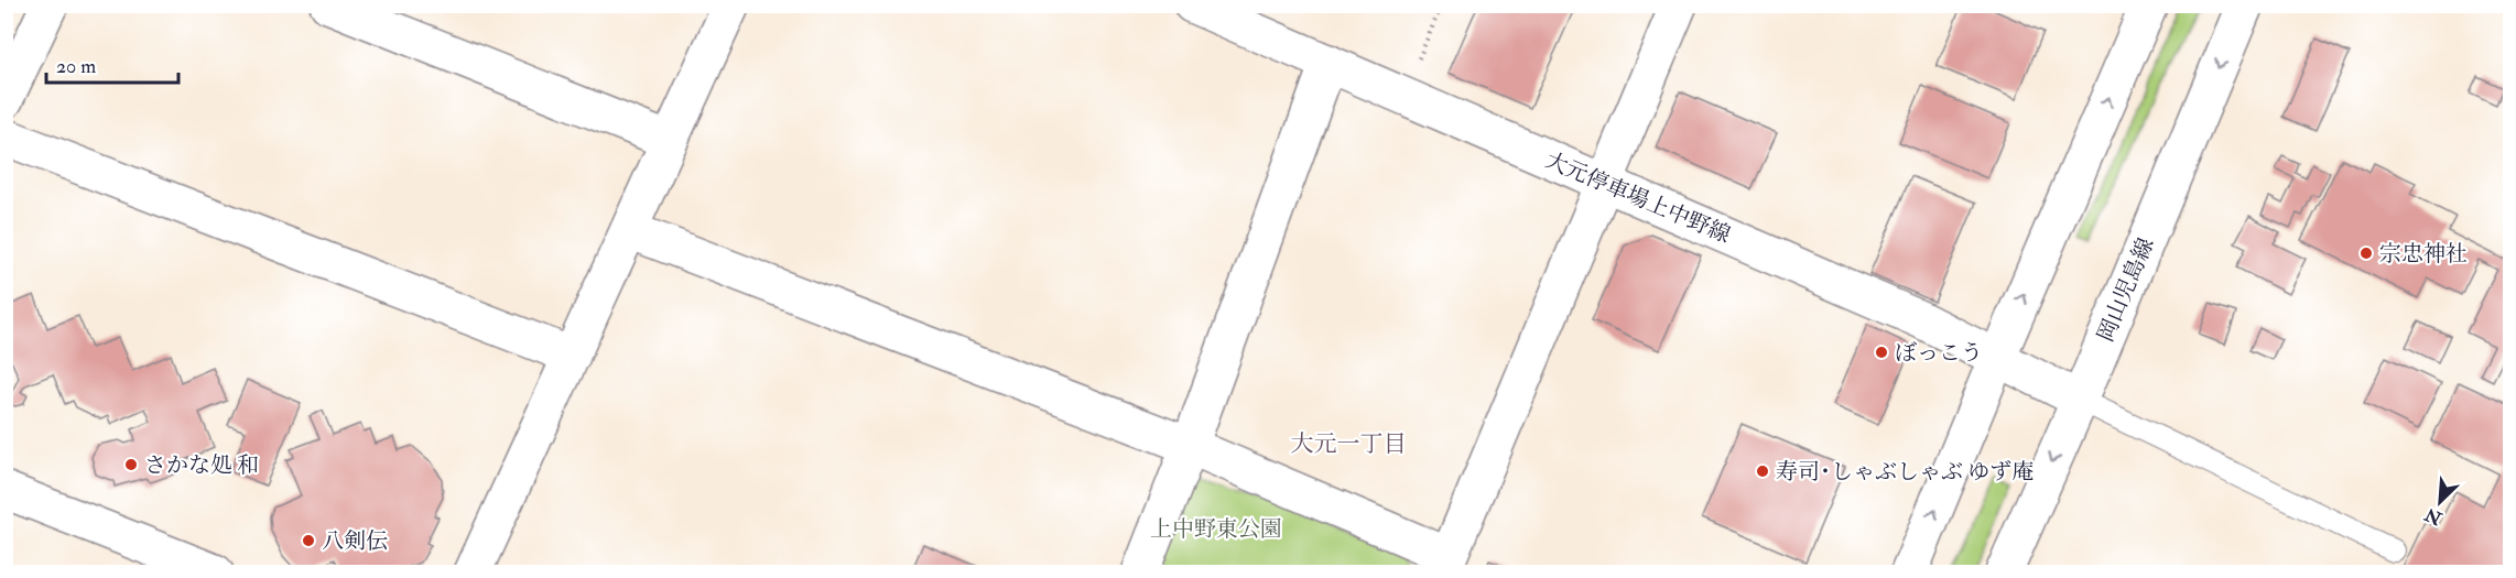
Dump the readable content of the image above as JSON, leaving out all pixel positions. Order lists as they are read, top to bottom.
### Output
{
  "streets": {
    "street": ["大元停車場上中野線", "岡山児島線"]
  },
  "crossings": [
    ["大元停車場上中野線", "岡山児島線"]
  ],
  "districts": ["大元一丁目"],
  "parks": ["上中野東公園"],
  "places": [
    "宗忠神社",
    "ぼっこう",
    "さかな処 和",
    "寿司･しゃぶしゃぶ ゆず庵",
    "八剣伝"
  ],
  "scale_bar": "20 m",
  "north": "bottom left"
}
